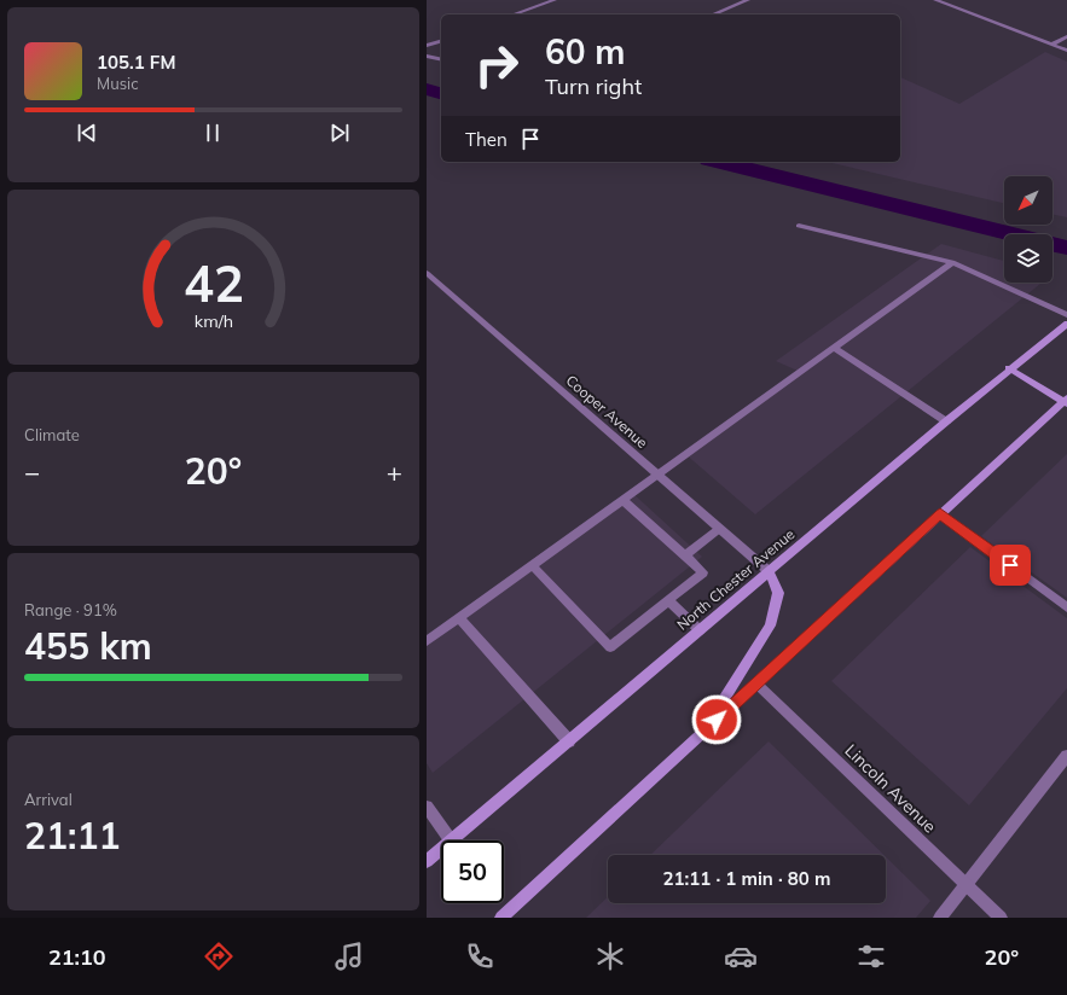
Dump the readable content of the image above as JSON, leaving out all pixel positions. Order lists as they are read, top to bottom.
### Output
{
  "streets": {
    "main road": ["North Chester Avenue"],
    "street": ["Cooper Avenue", "Lincoln Avenue"]
  },
  "crossings": [
    ["Cooper Avenue", "North Chester Avenue"]
  ],
  "north": "bottom left",
  "page": {
    "turn": ["60 m", "Turn right"],
    "song": ["105.1 FM", "Music"],
    "then": "Then",
    "tile": [
      "Climate",
      ["Range · 91%", "455 km"],
      ["Arrival", "21:11"]
    ],
    "heat": ["−", "20°", "+"],
    "limit": "50",
    "trip": "21:11 · 1 min · 80 m",
    "tabs": ["21:10", "20°"],
    "gauge": ["42", "km/h"]
  }
}
